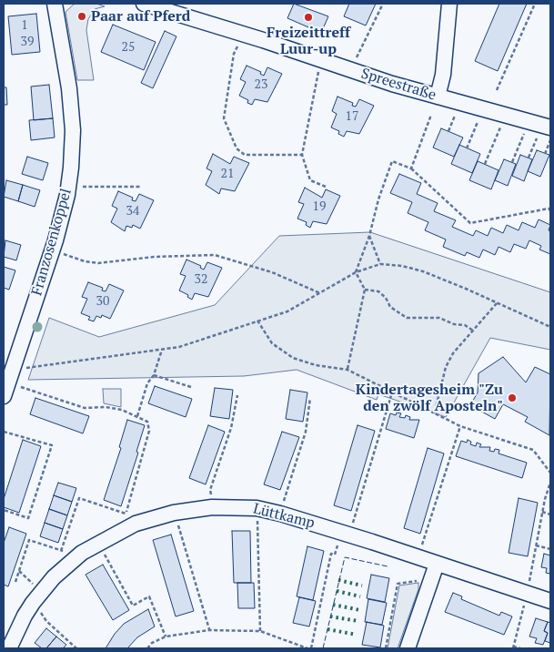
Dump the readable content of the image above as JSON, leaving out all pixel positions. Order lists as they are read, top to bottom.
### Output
{
  "streets": {
    "street": ["Spreestraße", "Franzosenkoppel", "Lüttkamp"]
  },
  "places": ["Paar auf Pferd", "Freizeittreff Luur-up", "Kindertagesheim \"Zu den zwölf Aposteln\""],
  "house_numbers": [
    "1",
    "39",
    "25",
    "23",
    "17",
    "21",
    "19",
    "34",
    "32",
    "30"
  ]
}
